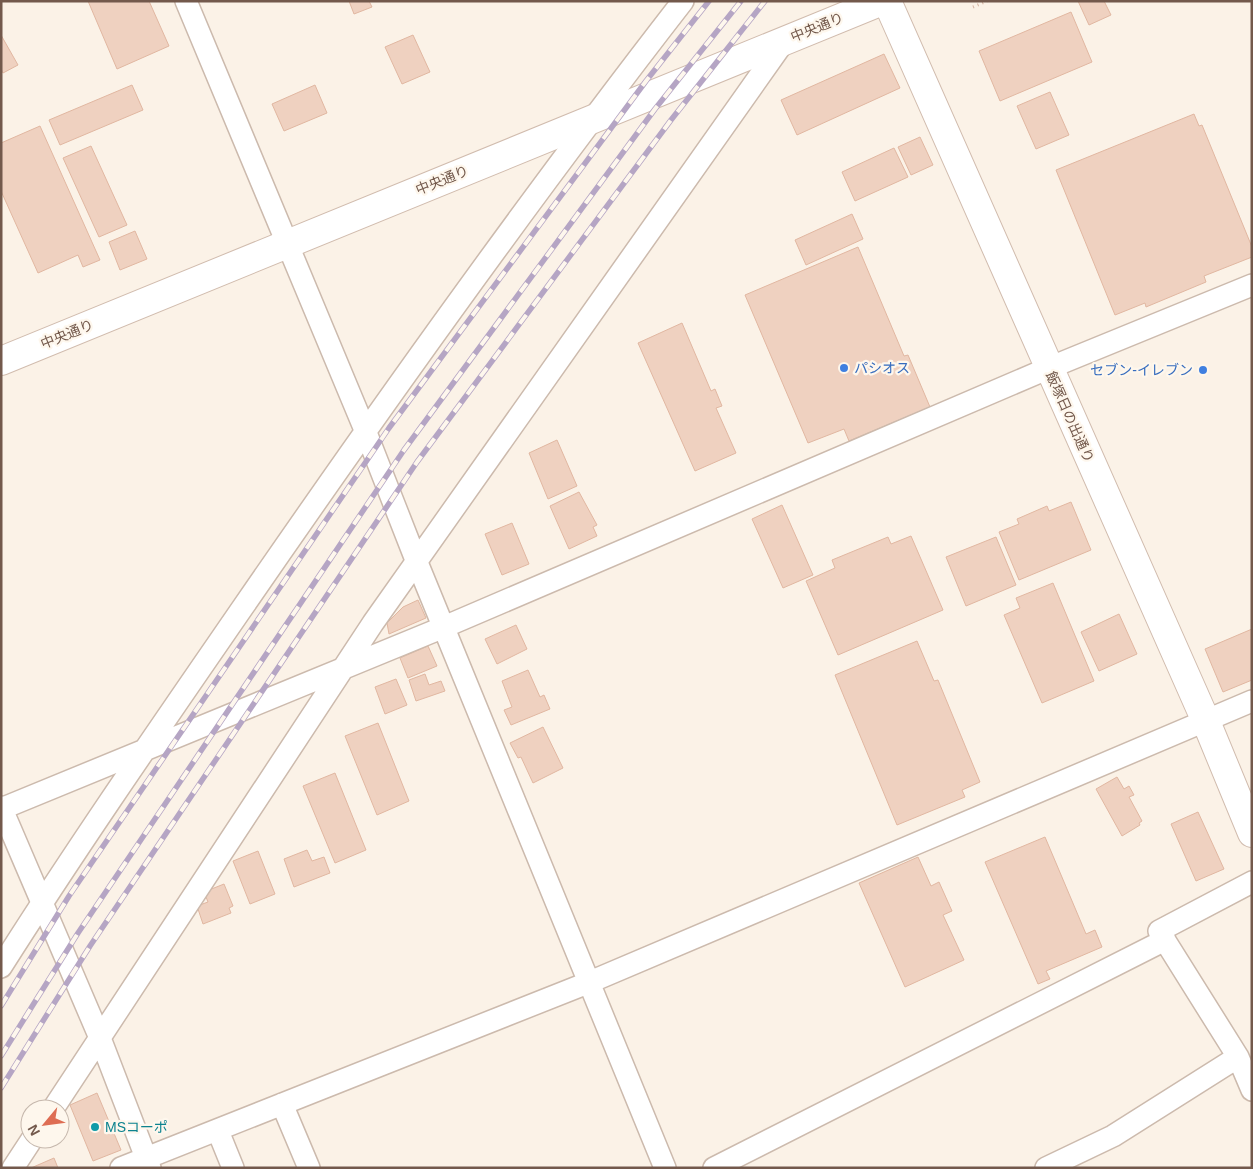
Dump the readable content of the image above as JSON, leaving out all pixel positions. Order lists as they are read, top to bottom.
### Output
{
  "streets": {
    "street": ["中央通り", "飯塚日の出通り"]
  },
  "places": ["パシオス", "セブン-イレブン", "MSコーポ"],
  "north": "bottom left"
}
